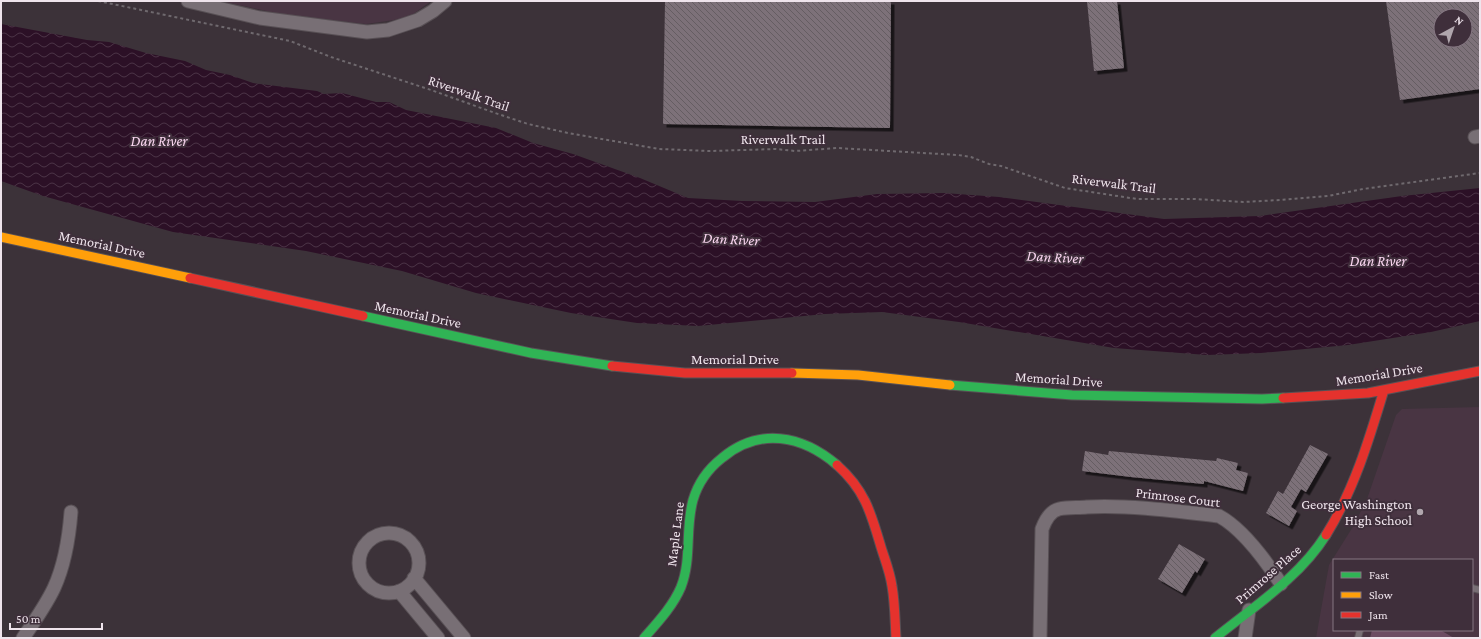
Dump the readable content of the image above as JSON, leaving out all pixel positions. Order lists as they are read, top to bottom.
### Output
{
  "streets": {
    "main road": ["Memorial Drive", "Maple Lane", "Primrose Place"],
    "street": ["Primrose Court"],
    "path": ["Riverwalk Trail"]
  },
  "crossings": [
    ["Memorial Drive", "Primrose Place"],
    ["Primrose Court", "Primrose Place"]
  ],
  "water": ["Dan River"],
  "places": ["George Washington High School"],
  "legend": ["Fast", "Slow", "Jam"],
  "scale_bar": "50 m",
  "north": "top right"
}
